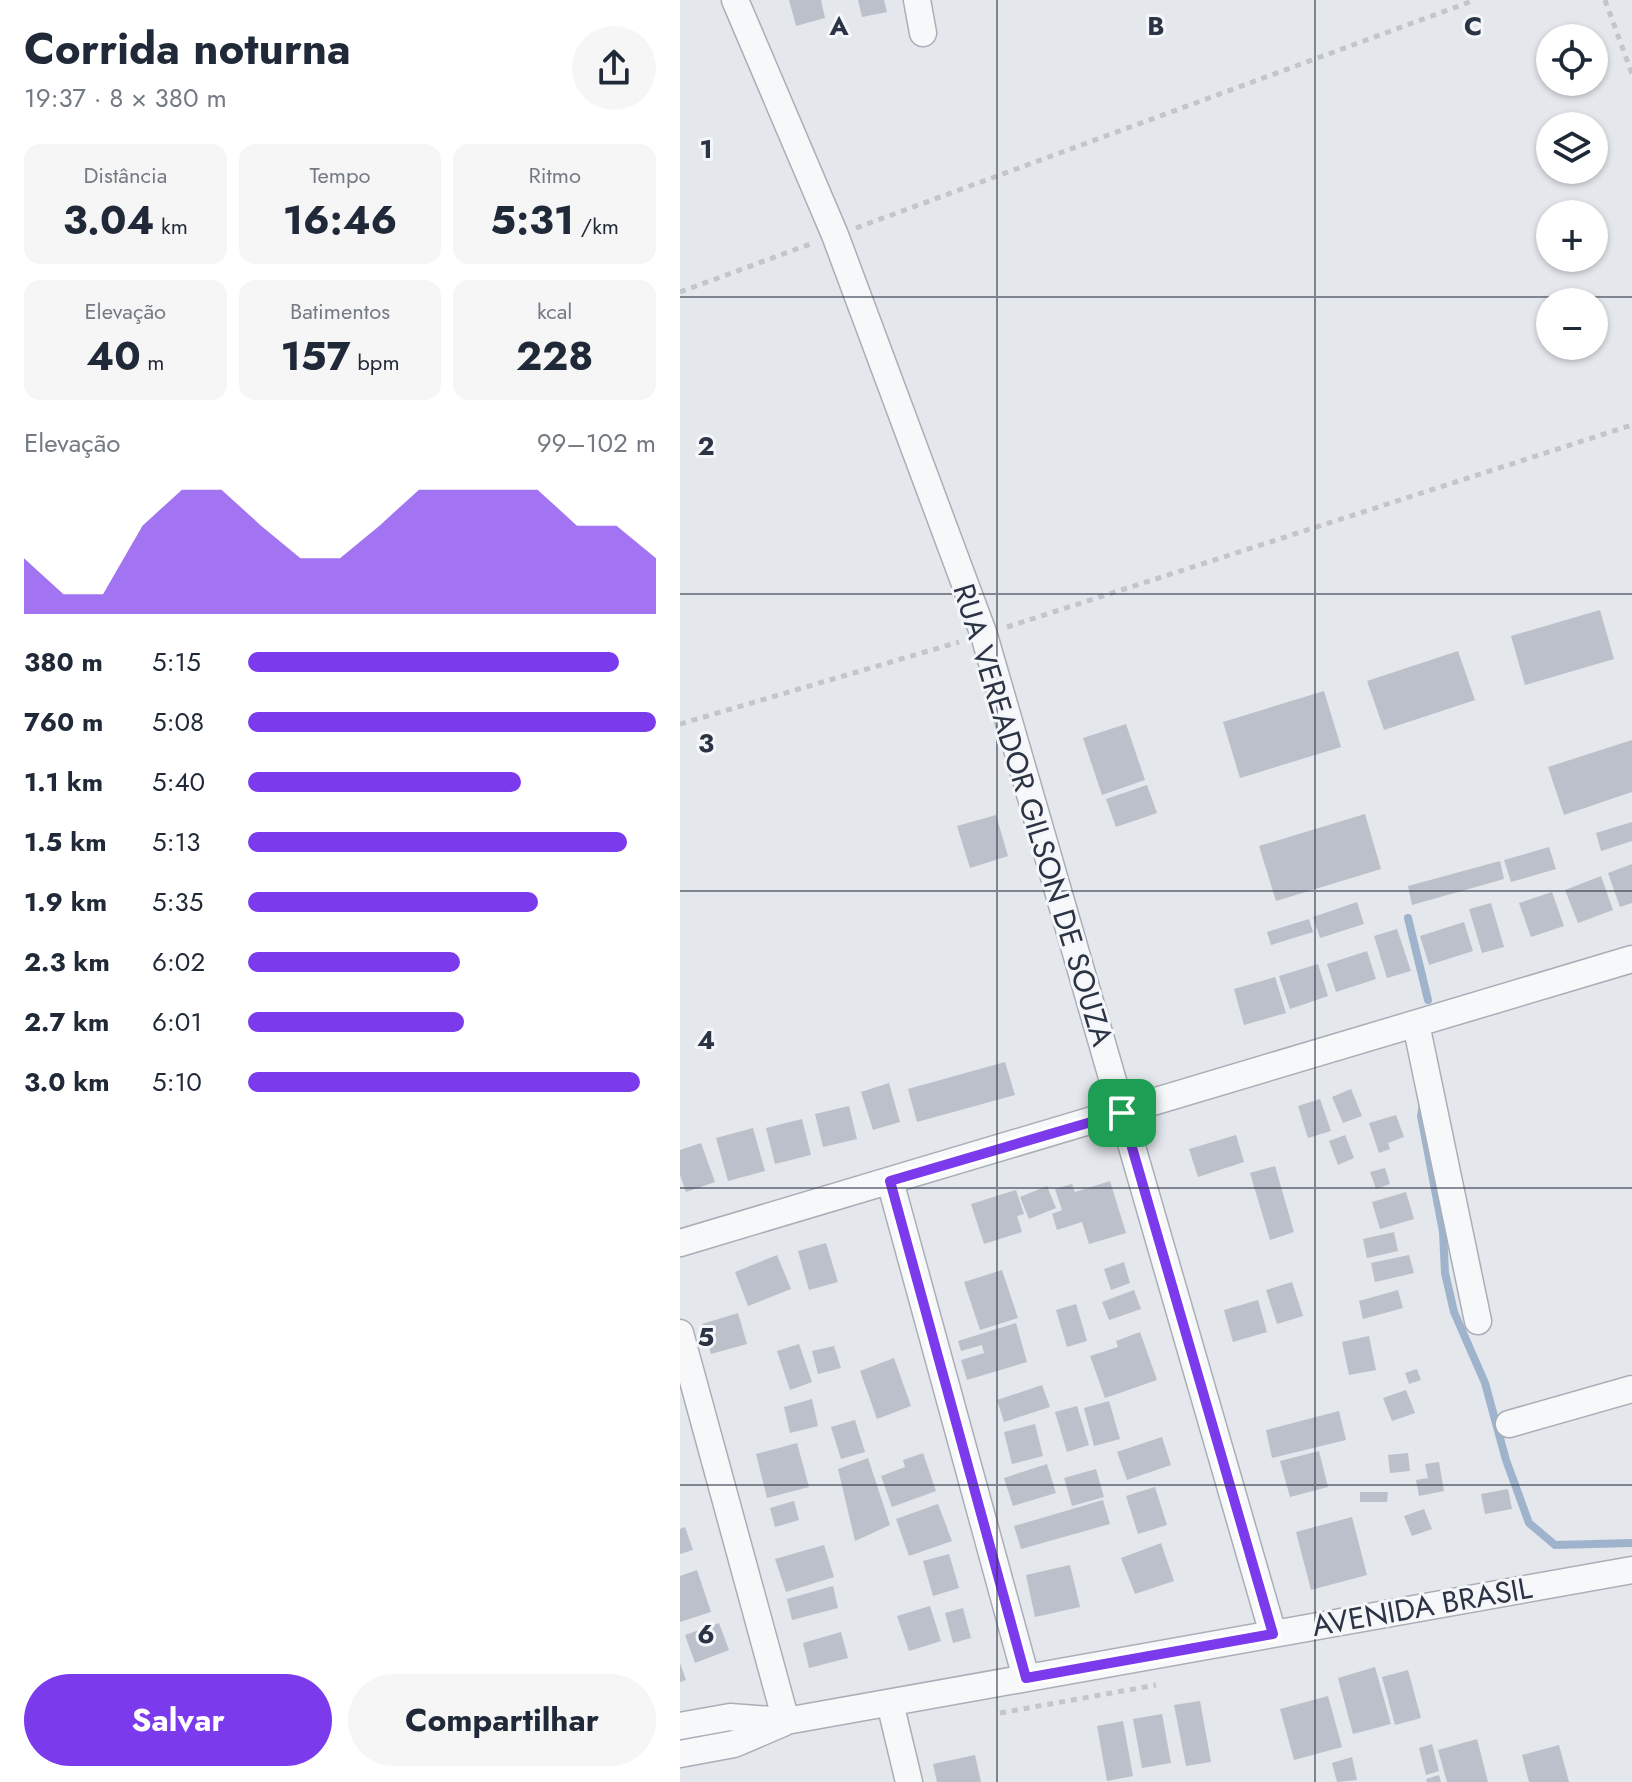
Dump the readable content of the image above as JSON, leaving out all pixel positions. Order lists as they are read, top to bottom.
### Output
{
  "streets": {
    "street": ["RUA VEREADOR GILSON DE SOUZA", "AVENIDA BRASIL"]
  },
  "crossings": [
    ["RUA VEREADOR GILSON DE SOUZA", "AVENIDA BRASIL"]
  ],
  "page": {
    "heading": ["Corrida noturna", "19:37 · 8 × 380 m"],
    "map_buttons": ["+", "−"],
    "stats": [
      ["Distância", "3.04 km"],
      ["Tempo", "16:46"],
      ["Ritmo", "5:31 /km"],
      ["Elevação", "40 m"],
      ["Batimentos", "157 bpm"],
      ["kcal", "228"]
    ],
    "chart": ["Elevação", "99–102 m"],
    "list": [
      {
        "name": "380 m",
        "note": "5:15"
      },
      {
        "name": "760 m",
        "note": "5:08"
      },
      {
        "name": "1.1 km",
        "note": "5:40"
      },
      {
        "name": "1.5 km",
        "note": "5:13"
      },
      {
        "name": "1.9 km",
        "note": "5:35"
      },
      {
        "name": "2.3 km",
        "note": "6:02"
      },
      {
        "name": "2.7 km",
        "note": "6:01"
      },
      {
        "name": "3.0 km",
        "note": "5:10"
      }
    ],
    "buttons": ["Salvar", "Compartilhar"]
  },
  "grid": {
    "columns": ["A", "B", "C"],
    "rows": [
      "1",
      "2",
      "3",
      "4",
      "5",
      "6"
    ]
  }
}
